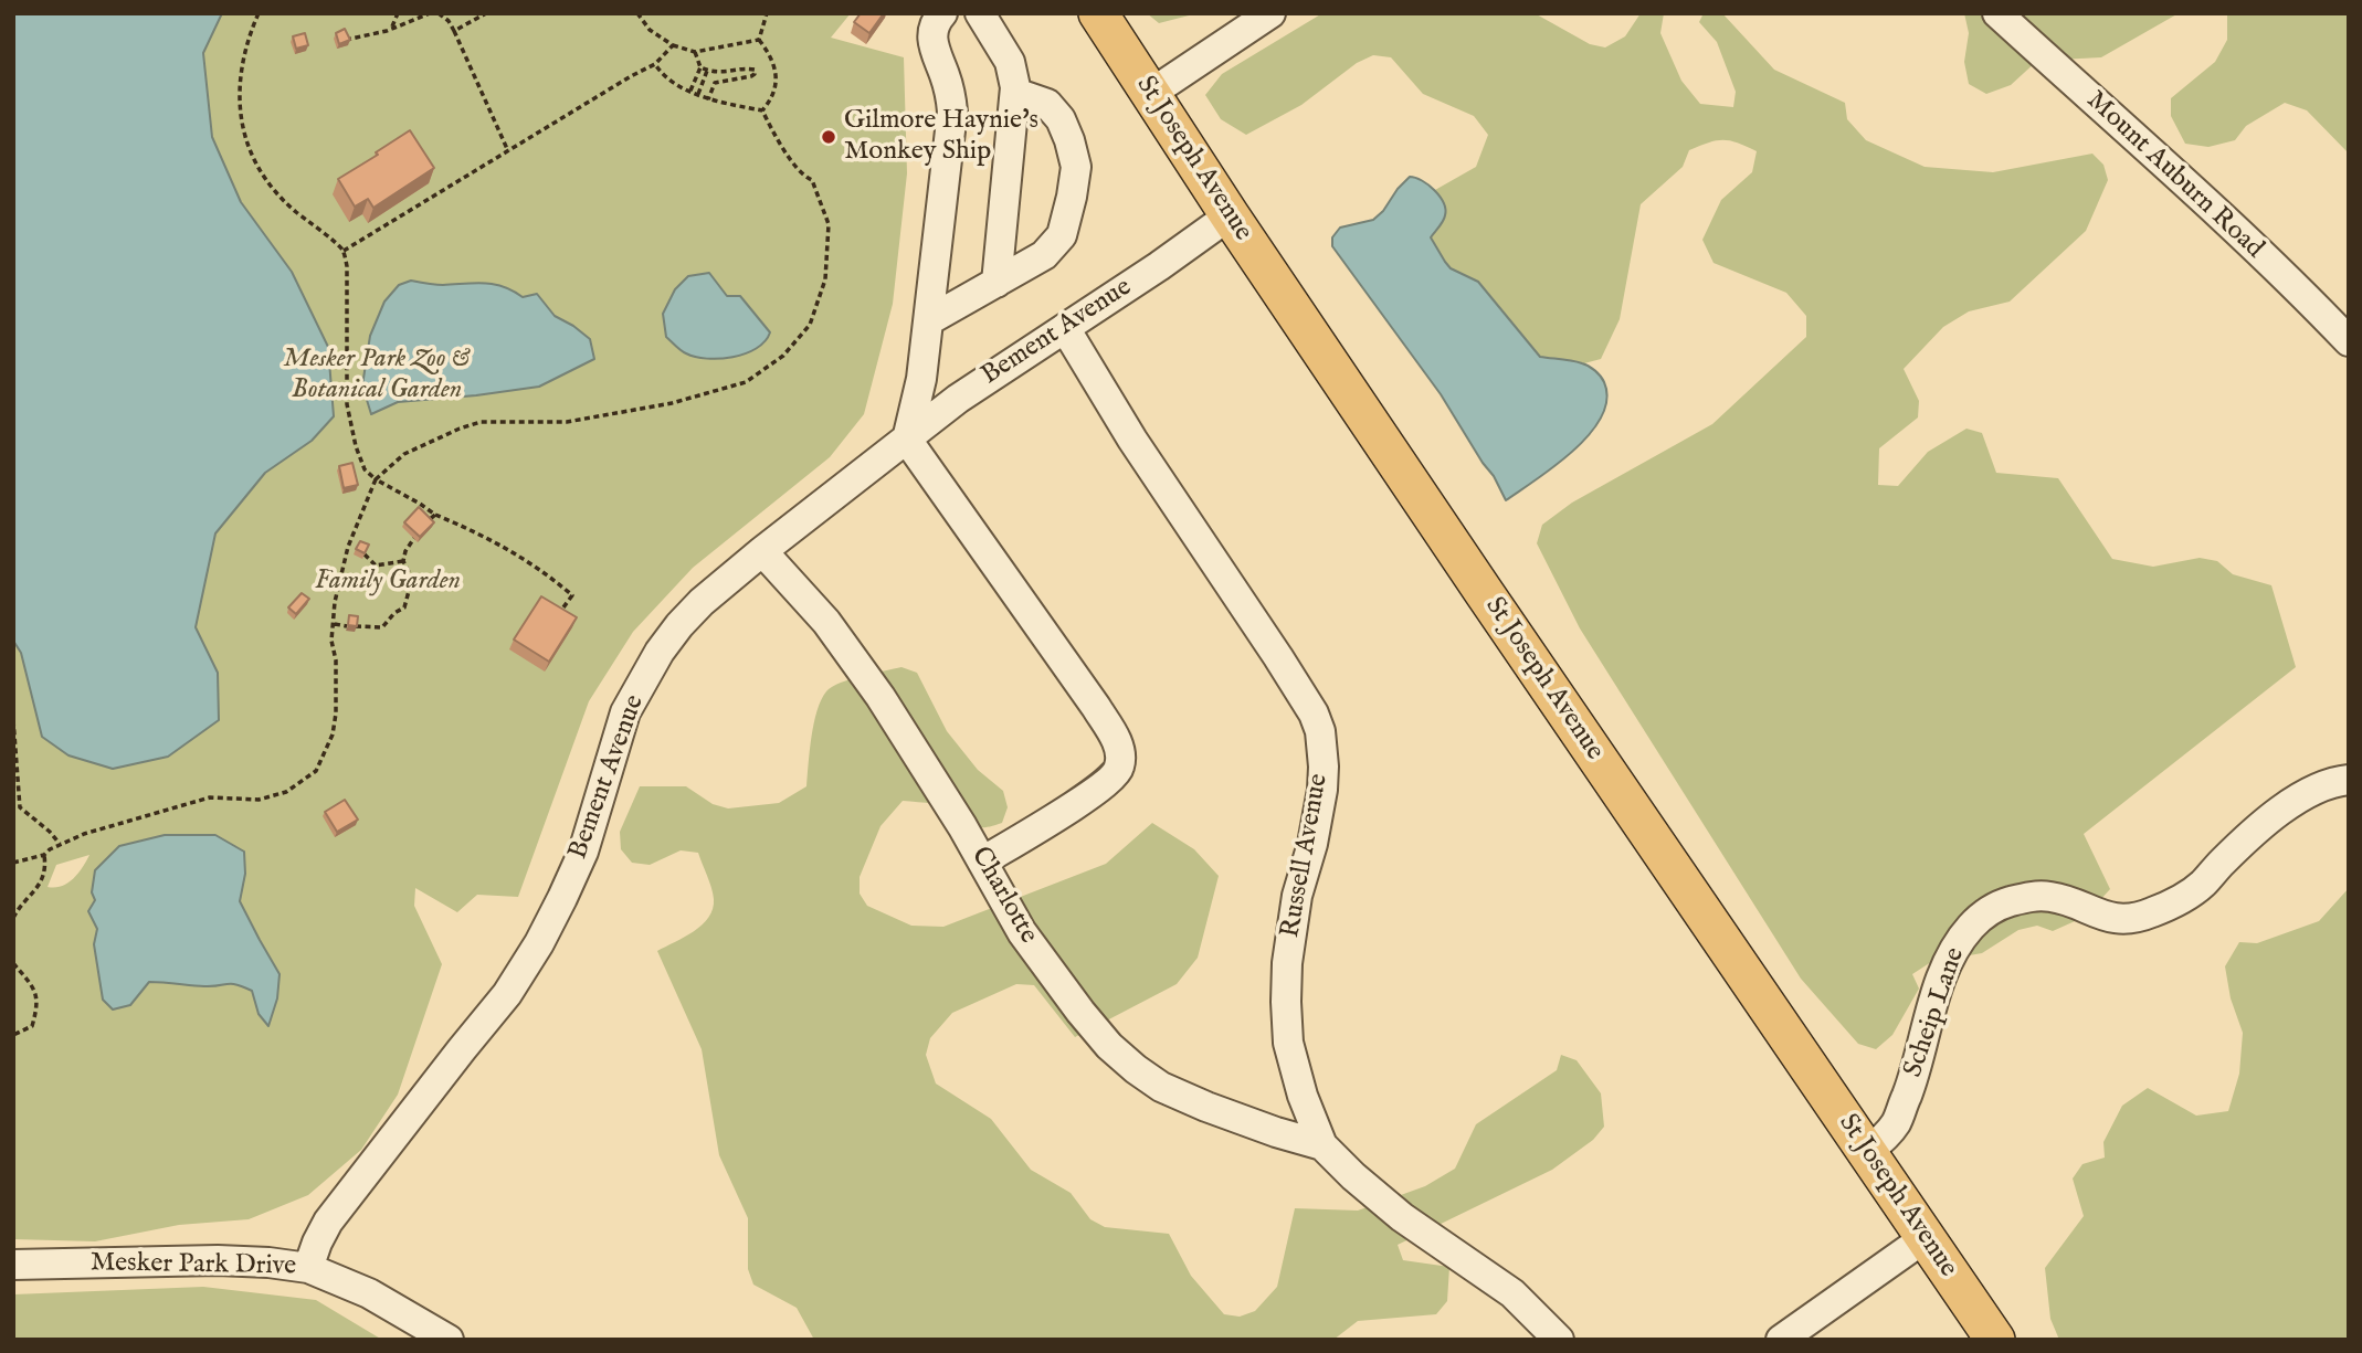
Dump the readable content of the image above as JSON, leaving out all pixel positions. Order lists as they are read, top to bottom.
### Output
{
  "streets": {
    "main road": ["St Joseph Avenue"],
    "street": [
      "Mount Auburn Road",
      "Bement Avenue",
      "Russell Avenue",
      "Charlotte",
      "Scheip Lane",
      "Mesker Park Drive"
    ]
  },
  "crossings": [
    ["St Joseph Avenue", "Bement Avenue"],
    ["St Joseph Avenue", "Scheip Lane"],
    ["Bement Avenue", "Russell Avenue"],
    ["Bement Avenue", "Charlotte"],
    ["Bement Avenue", "Mesker Park Drive"],
    ["Russell Avenue", "Charlotte"]
  ],
  "parks": ["Mesker Park Zoo & Botanical Garden", "Family Garden"],
  "places": ["Gilmore Haynie's Monkey Ship"]
}
